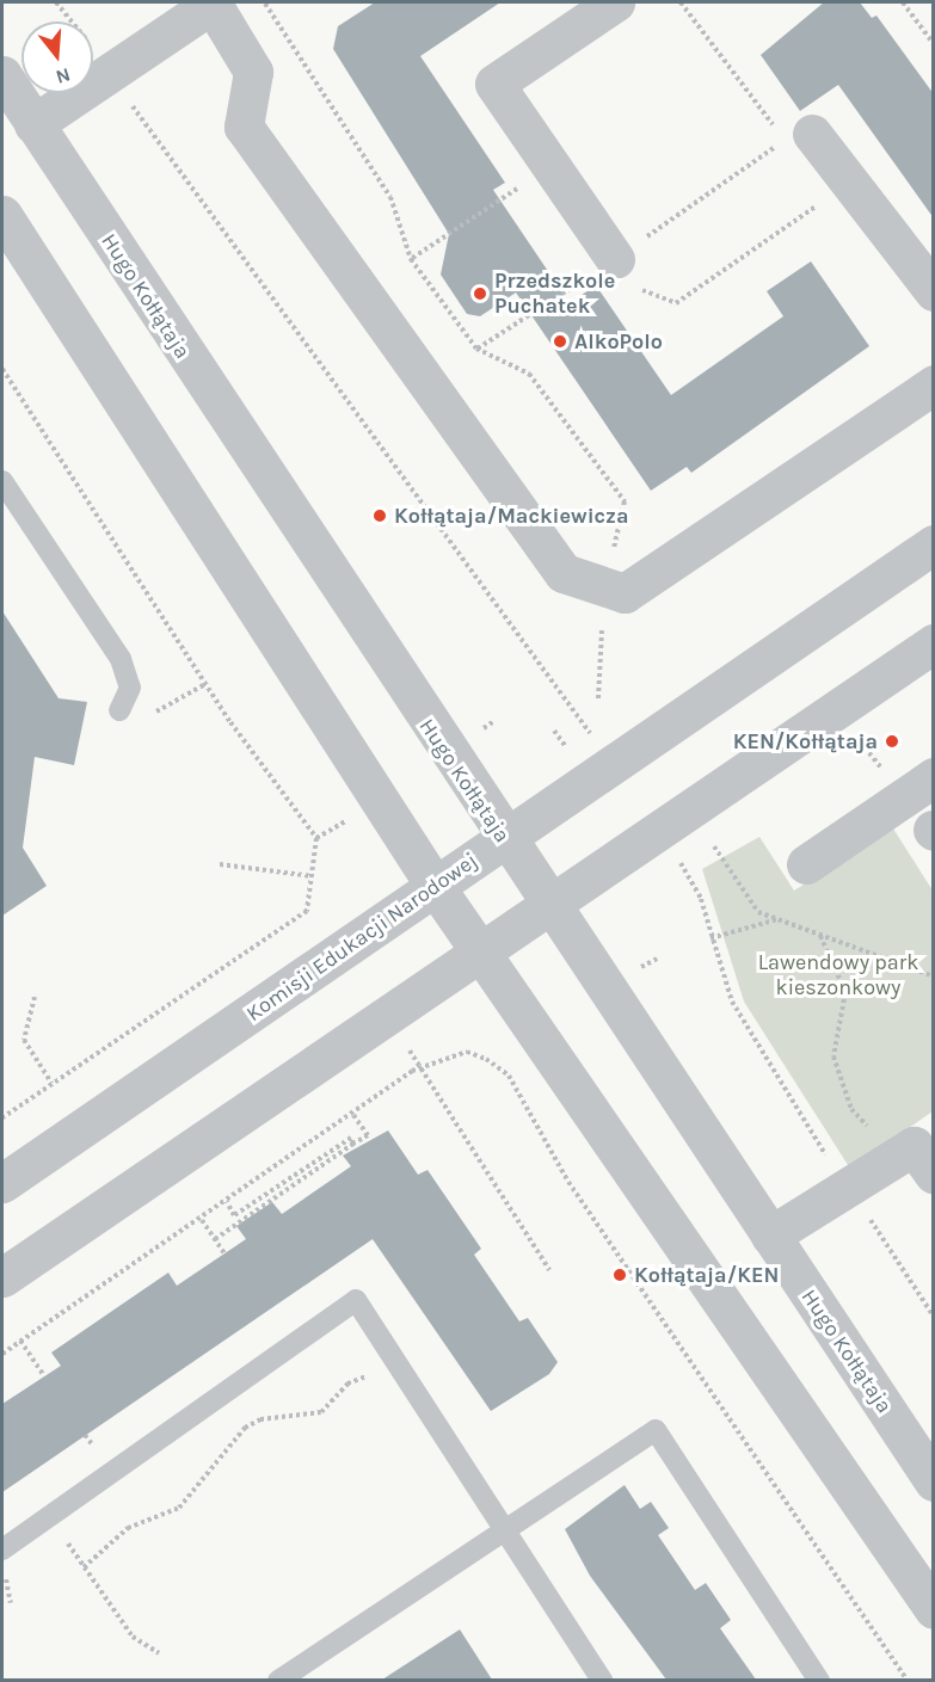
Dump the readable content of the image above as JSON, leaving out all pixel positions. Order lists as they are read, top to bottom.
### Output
{
  "streets": {
    "street": ["Hugo Kołłątaja", "Komisji Edukacji Narodowej"]
  },
  "crossings": [
    ["Hugo Kołłątaja", "Komisji Edukacji Narodowej"]
  ],
  "parks": ["Lawendowy park kieszonkowy"],
  "places": [
    "Przedszkole Puchatek",
    "AlkoPolo",
    "Kołłątaja/Mackiewicza",
    "KEN/Kołłątaja",
    "Kołłątaja/KEN"
  ],
  "north": "bottom"
}
